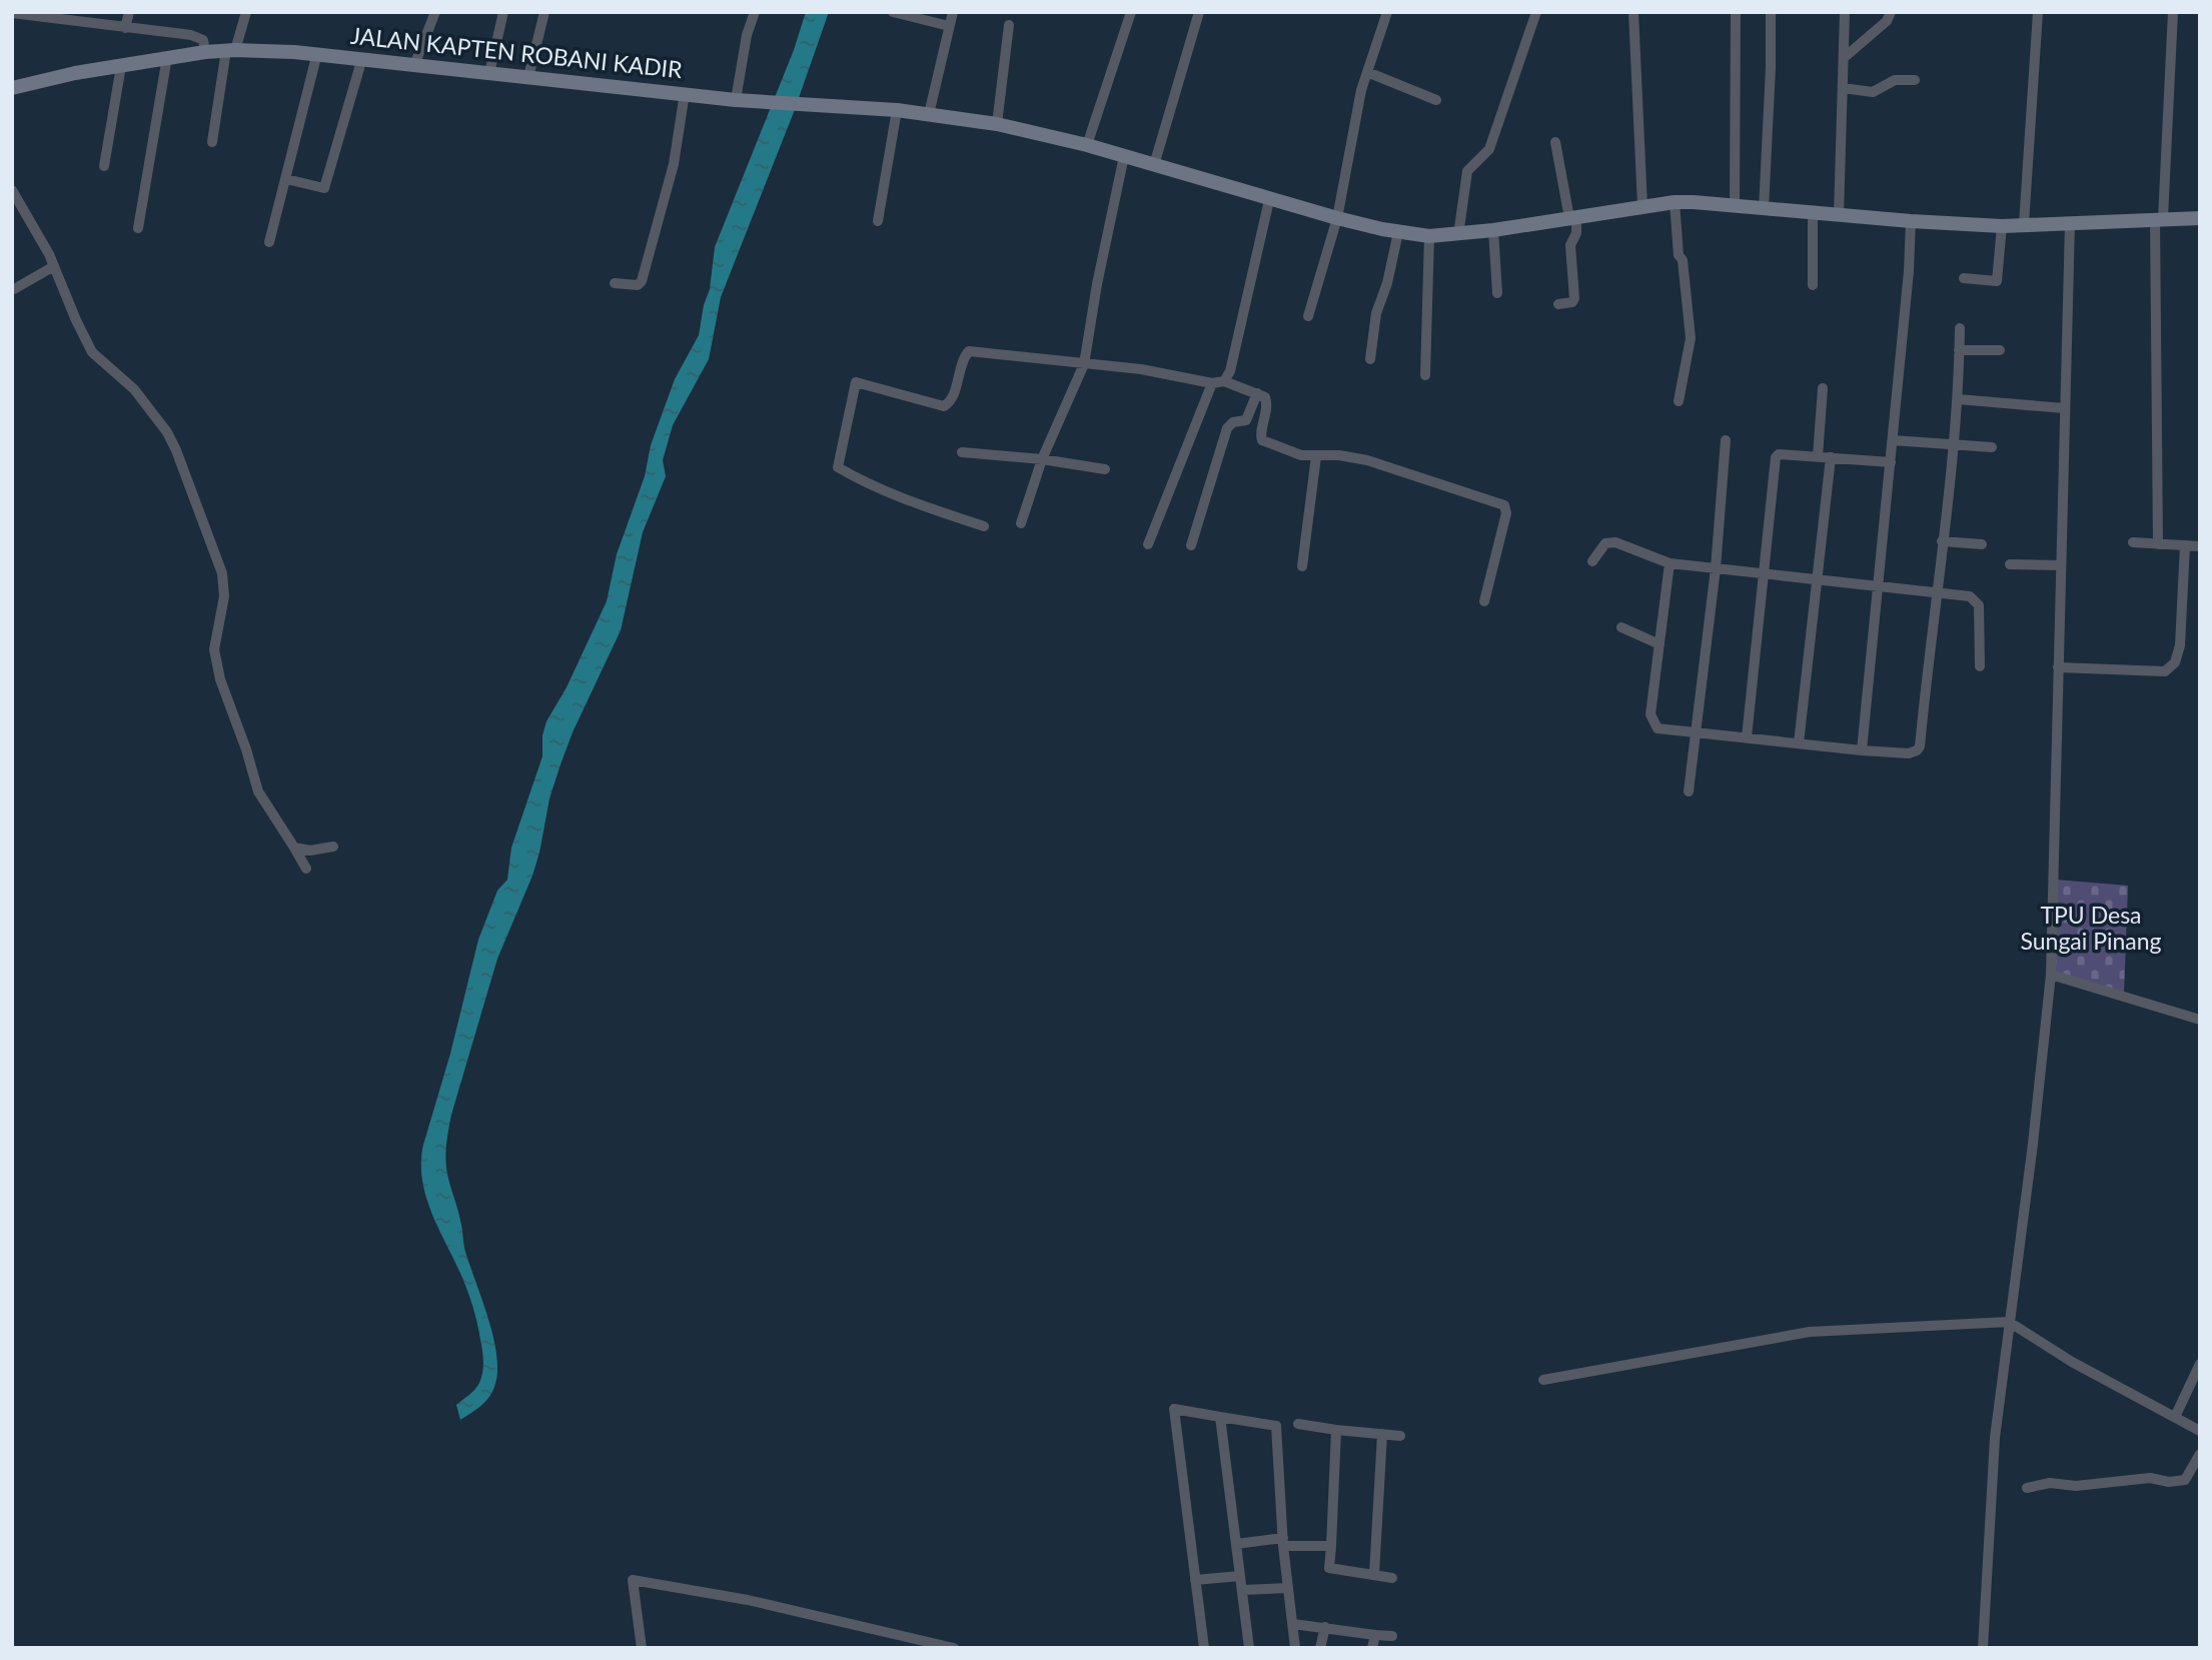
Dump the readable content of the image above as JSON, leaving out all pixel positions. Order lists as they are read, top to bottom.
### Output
{
  "streets": {
    "main road": ["JALAN KAPTEN ROBANI KADIR"]
  },
  "parks": ["TPU Desa Sungai Pinang"]
}
